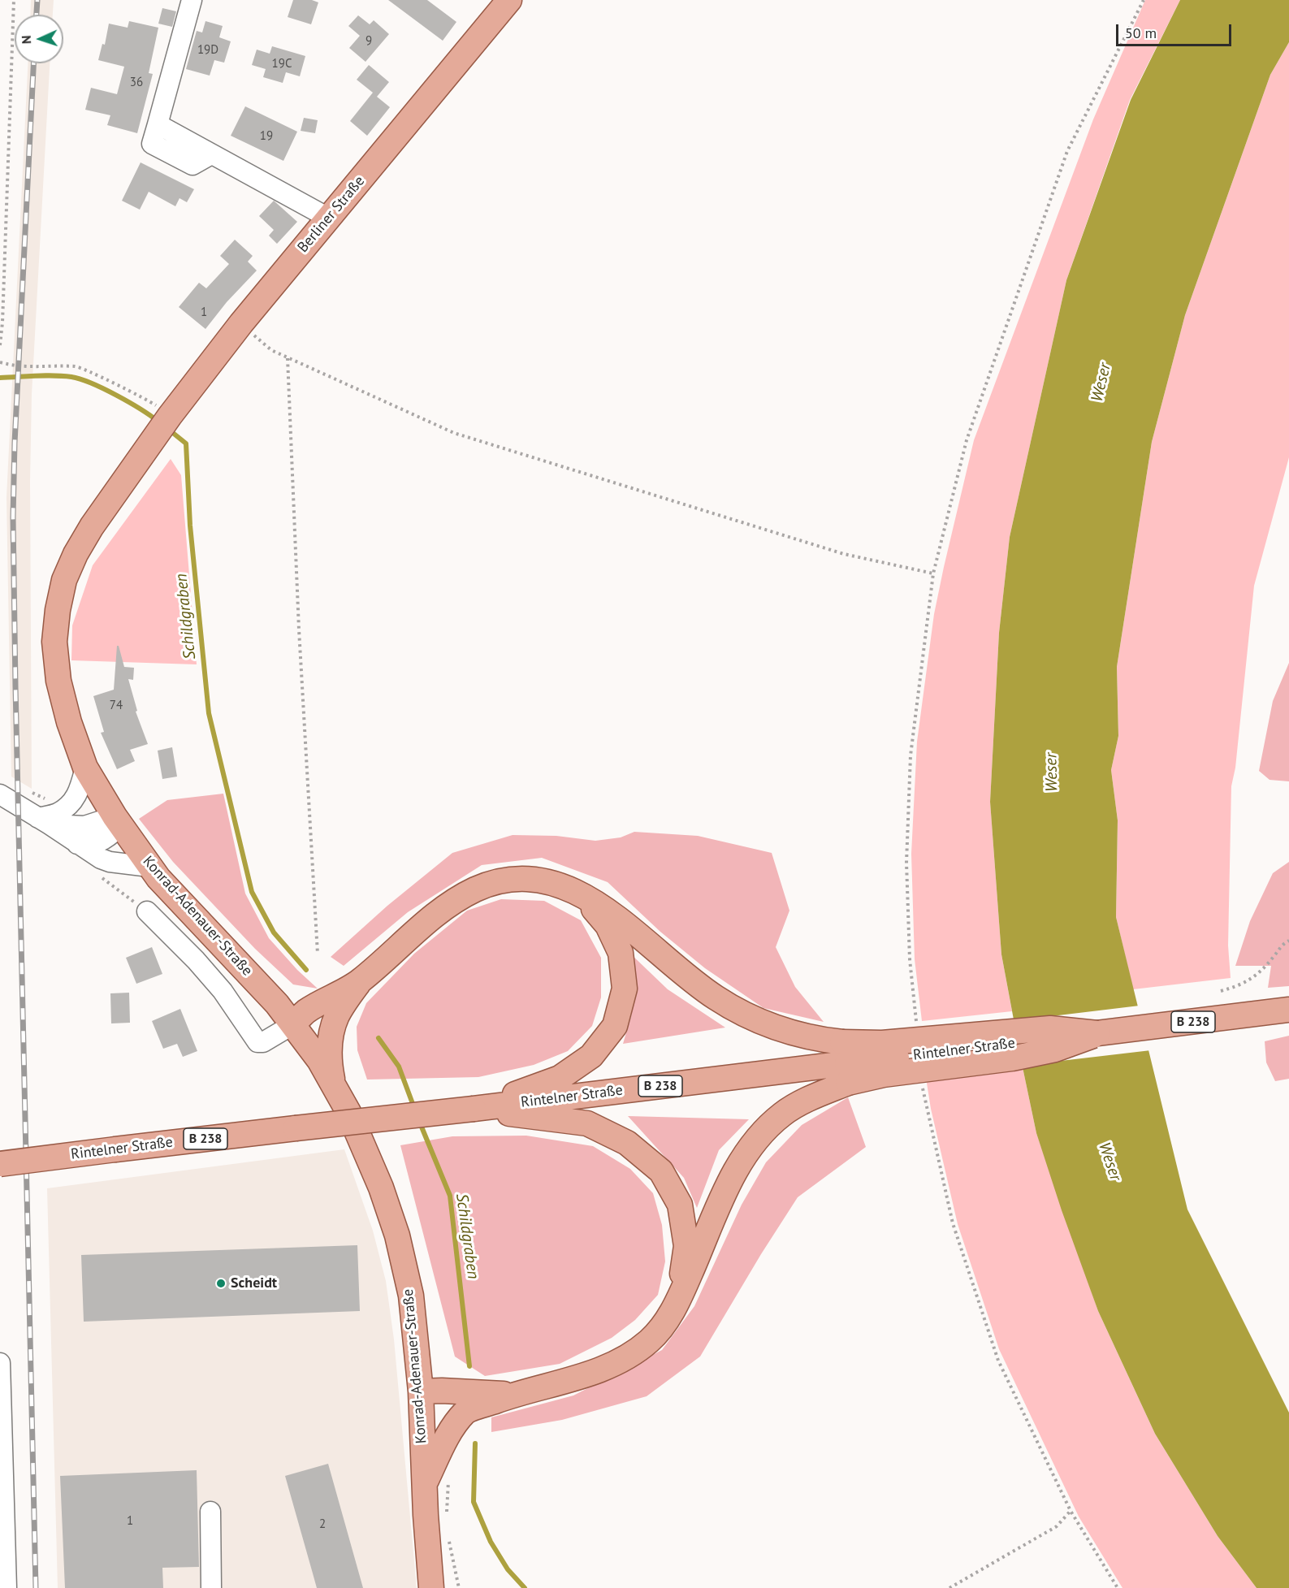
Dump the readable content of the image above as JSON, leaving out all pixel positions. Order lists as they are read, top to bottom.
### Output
{
  "streets": {
    "main road": [
      "Berliner Straße",
      "Konrad-Adenauer-Straße",
      "B 238",
      "Rintelner Straße"
    ]
  },
  "crossings": [
    ["Berliner Straße", "Konrad-Adenauer-Straße"],
    ["Konrad-Adenauer-Straße", "B 238"],
    ["B 238", "Rintelner Straße"]
  ],
  "water": ["Weser", "Schildgraben"],
  "places": ["Scheidt"],
  "house_numbers": [
    "9",
    "19D",
    "19C",
    "36",
    "19",
    "1",
    "74",
    "1",
    "2"
  ],
  "scale_bar": "50 m",
  "north": "left"
}
